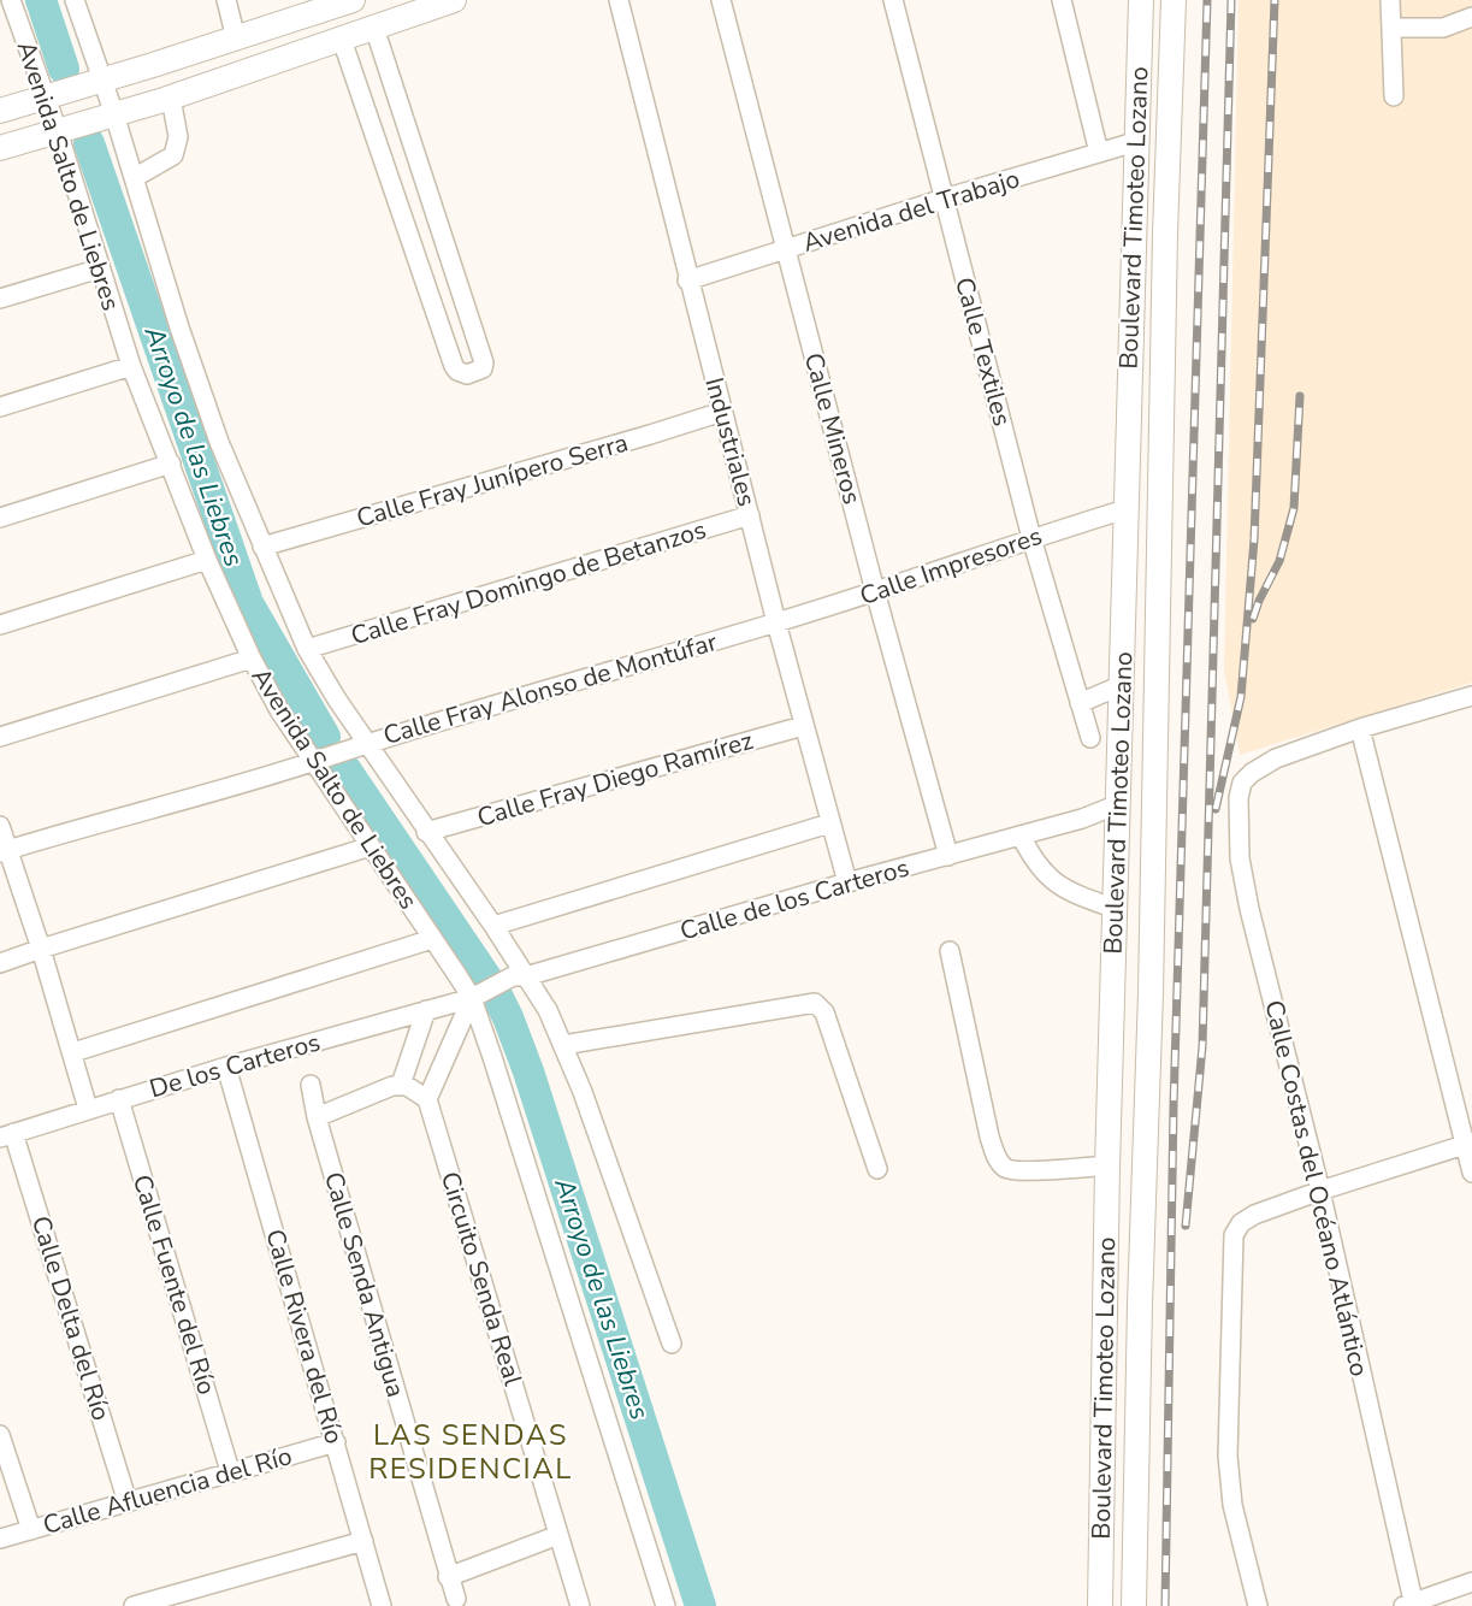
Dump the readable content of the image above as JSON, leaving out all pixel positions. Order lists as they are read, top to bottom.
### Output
{
  "streets": {
    "main road": ["Boulevard Timoteo Lozano"],
    "street": [
      "Avenida Salto de Liebres",
      "Avenida del Trabajo",
      "Calle Textiles",
      "Calle Mineros",
      "Industriales",
      "Calle Fray Junípero Serra",
      "Calle Impresores",
      "Calle Fray Domingo de Betanzos",
      "Calle Fray Alonso de Montúfar",
      "Calle Fray Diego Ramírez",
      "Calle de los Carteros",
      "De los Carteros",
      "Calle Costas del Océano Atlántico",
      "Circuito Senda Real",
      "Calle Fuente del Río",
      "Calle Senda Antigua",
      "Calle Delta del Río",
      "Calle Rivera del Río",
      "Calle Afluencia del Río"
    ]
  },
  "crossings": [
    ["Avenida Salto de Liebres", "Calle Fray Junípero Serra"],
    ["Avenida Salto de Liebres", "Calle Fray Domingo de Betanzos"],
    ["Avenida Salto de Liebres", "Calle Fray Alonso de Montúfar"],
    ["Avenida Salto de Liebres", "Calle Fray Diego Ramírez"],
    ["Avenida Salto de Liebres", "Calle de los Carteros"],
    ["Avenida Salto de Liebres", "De los Carteros"],
    ["Avenida del Trabajo", "Boulevard Timoteo Lozano"],
    ["Avenida del Trabajo", "Calle Textiles"],
    ["Avenida del Trabajo", "Calle Mineros"],
    ["Avenida del Trabajo", "Industriales"],
    ["Boulevard Timoteo Lozano", "Calle Impresores"],
    ["Boulevard Timoteo Lozano", "Calle de los Carteros"],
    ["Calle Textiles", "Calle Impresores"],
    ["Calle Mineros", "Calle Impresores"],
    ["Calle Mineros", "Calle de los Carteros"],
    ["Industriales", "Calle Fray Junípero Serra"],
    ["Industriales", "Calle Impresores"],
    ["Industriales", "Calle Fray Domingo de Betanzos"],
    ["Industriales", "Calle Fray Alonso de Montúfar"],
    ["Industriales", "Calle Fray Diego Ramírez"],
    ["Industriales", "Calle de los Carteros"],
    ["Calle Impresores", "Calle Fray Alonso de Montúfar"],
    ["Calle de los Carteros", "De los Carteros"],
    ["De los Carteros", "Calle Fuente del Río"],
    ["De los Carteros", "Calle Delta del Río"],
    ["De los Carteros", "Calle Rivera del Río"],
    ["Calle Fuente del Río", "Calle Afluencia del Río"],
    ["Calle Delta del Río", "Calle Afluencia del Río"],
    ["Calle Rivera del Río", "Calle Afluencia del Río"]
  ],
  "districts": ["LAS SENDAS RESIDENCIAL"],
  "water": ["Arroyo de las Liebres"]
}
